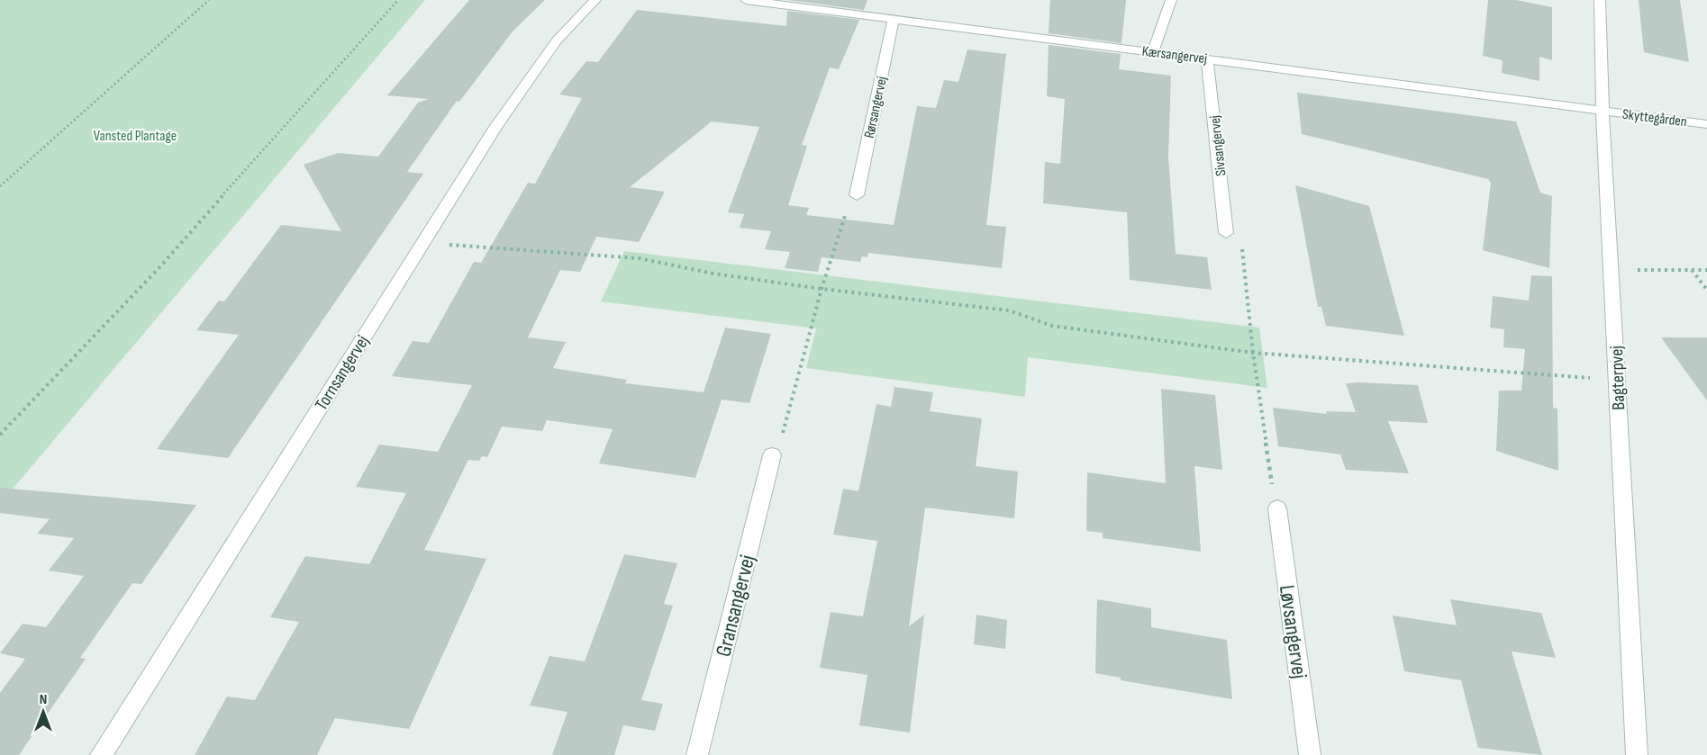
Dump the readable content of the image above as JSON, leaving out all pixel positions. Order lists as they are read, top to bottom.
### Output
{
  "streets": {
    "street": [
      "Kærsangervej",
      "Rørsangervej",
      "Skyttegården",
      "Sivsangervej",
      "Tornsangervej",
      "Bagterpvej",
      "Gransangervej",
      "Løvsangervej"
    ]
  },
  "crossings": [
    ["Kærsangervej", "Rørsangervej"],
    ["Kærsangervej", "Skyttegården"],
    ["Kærsangervej", "Sivsangervej"],
    ["Kærsangervej", "Bagterpvej"],
    ["Skyttegården", "Bagterpvej"]
  ],
  "parks": ["Vansted Plantage"],
  "north": "top"
}
